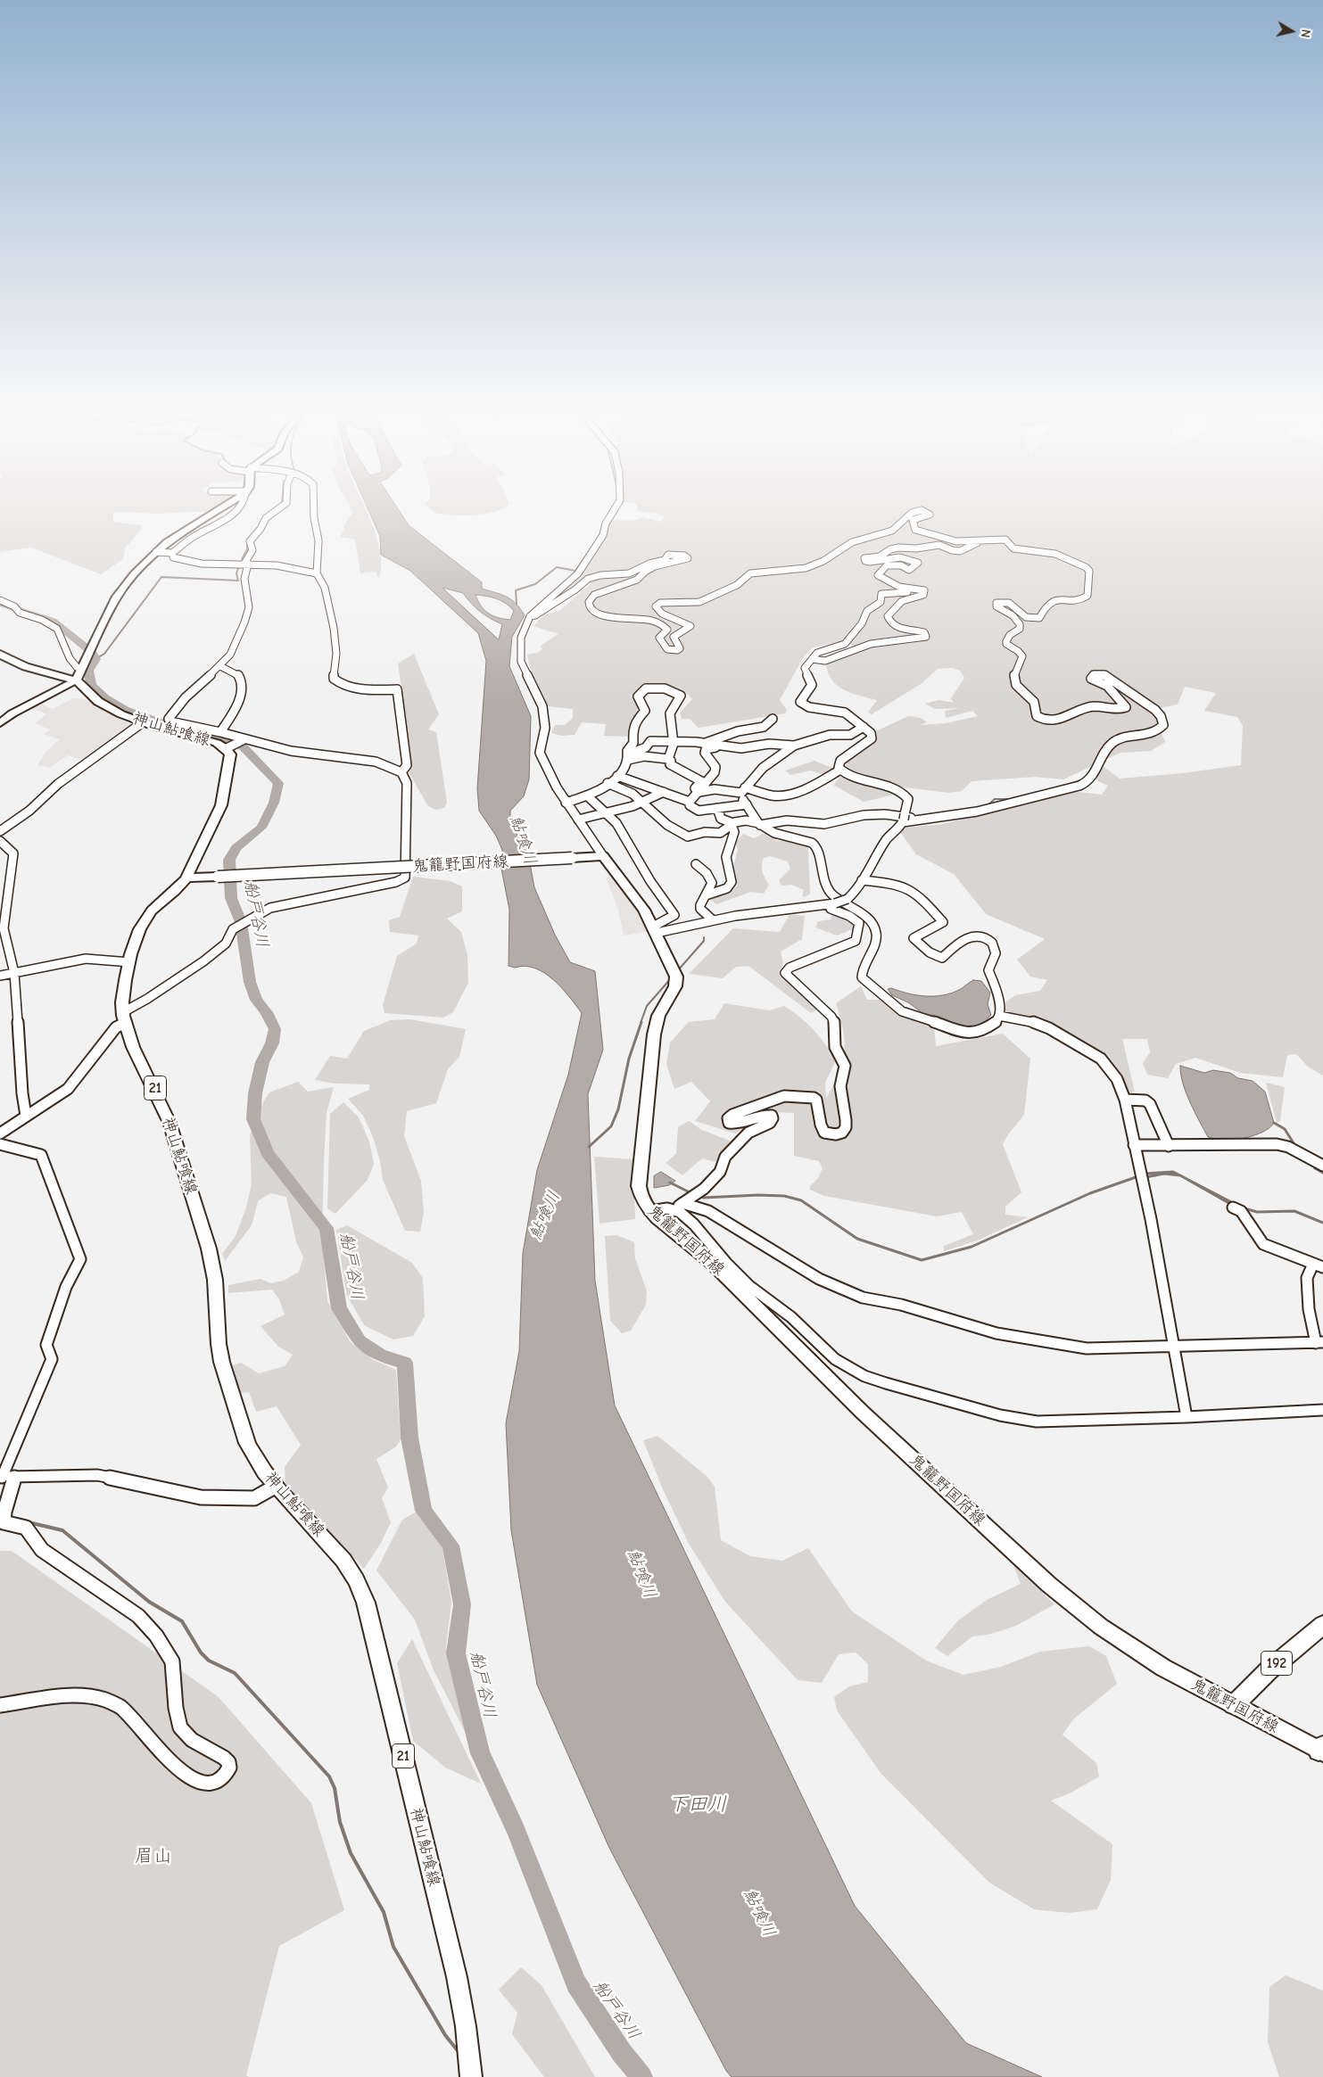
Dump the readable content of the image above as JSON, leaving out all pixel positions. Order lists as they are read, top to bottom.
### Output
{
  "streets": {
    "highway": ["192"],
    "main road": ["神山鮎喰線", "鬼籠野国府線", "21"]
  },
  "crossings": [
    ["神山鮎喰線", "鬼籠野国府線"],
    ["鬼籠野国府線", "192"]
  ],
  "water": ["鮎喰川", "船戸谷川", "下田川"],
  "parks": ["眉山"],
  "north": "right"
}
